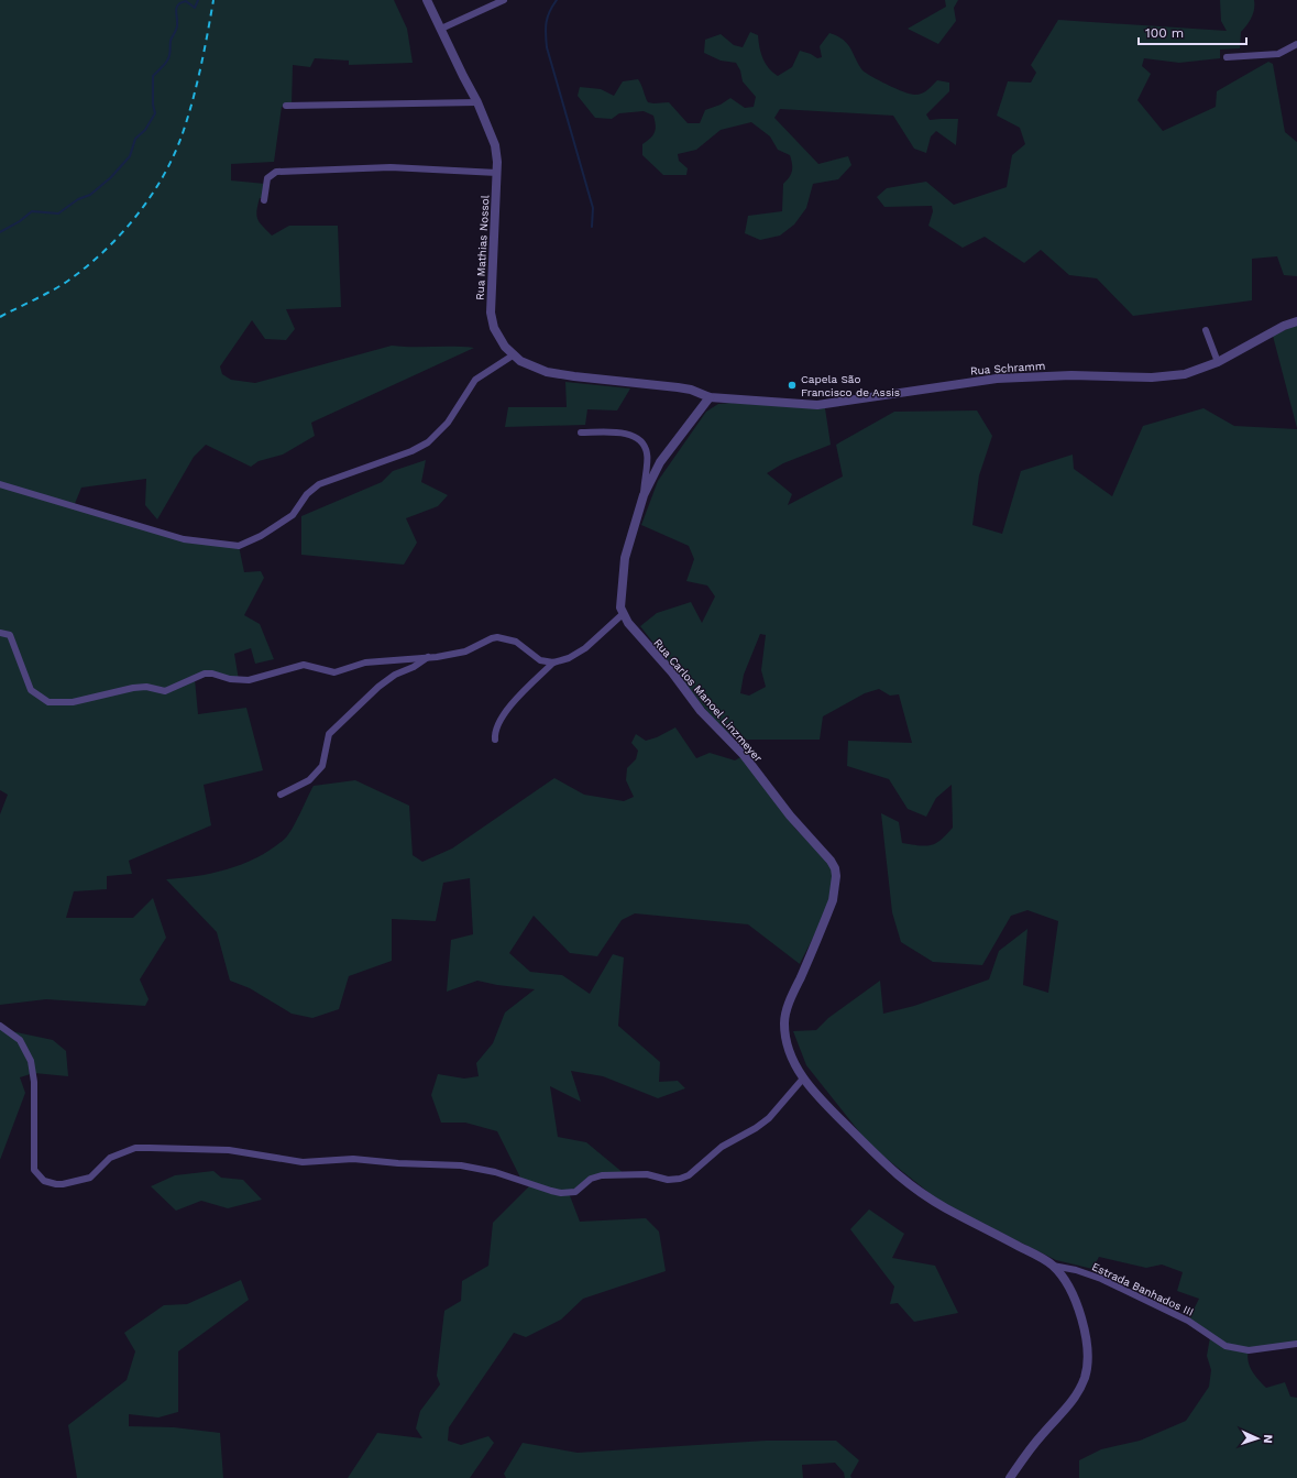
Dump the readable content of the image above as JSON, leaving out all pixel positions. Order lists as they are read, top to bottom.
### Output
{
  "streets": {
    "street": [
      "Rua Mathias Nossol",
      "Rua Schramm",
      "Rua Carlos Manoel Linzmeyer",
      "Estrada Banhados III"
    ]
  },
  "crossings": [
    ["Rua Mathias Nossol", "Rua Schramm"],
    ["Rua Carlos Manoel Linzmeyer", "Estrada Banhados III"]
  ],
  "places": ["Capela São Francisco de Assis"],
  "scale_bar": "100 m",
  "north": "right"
}
